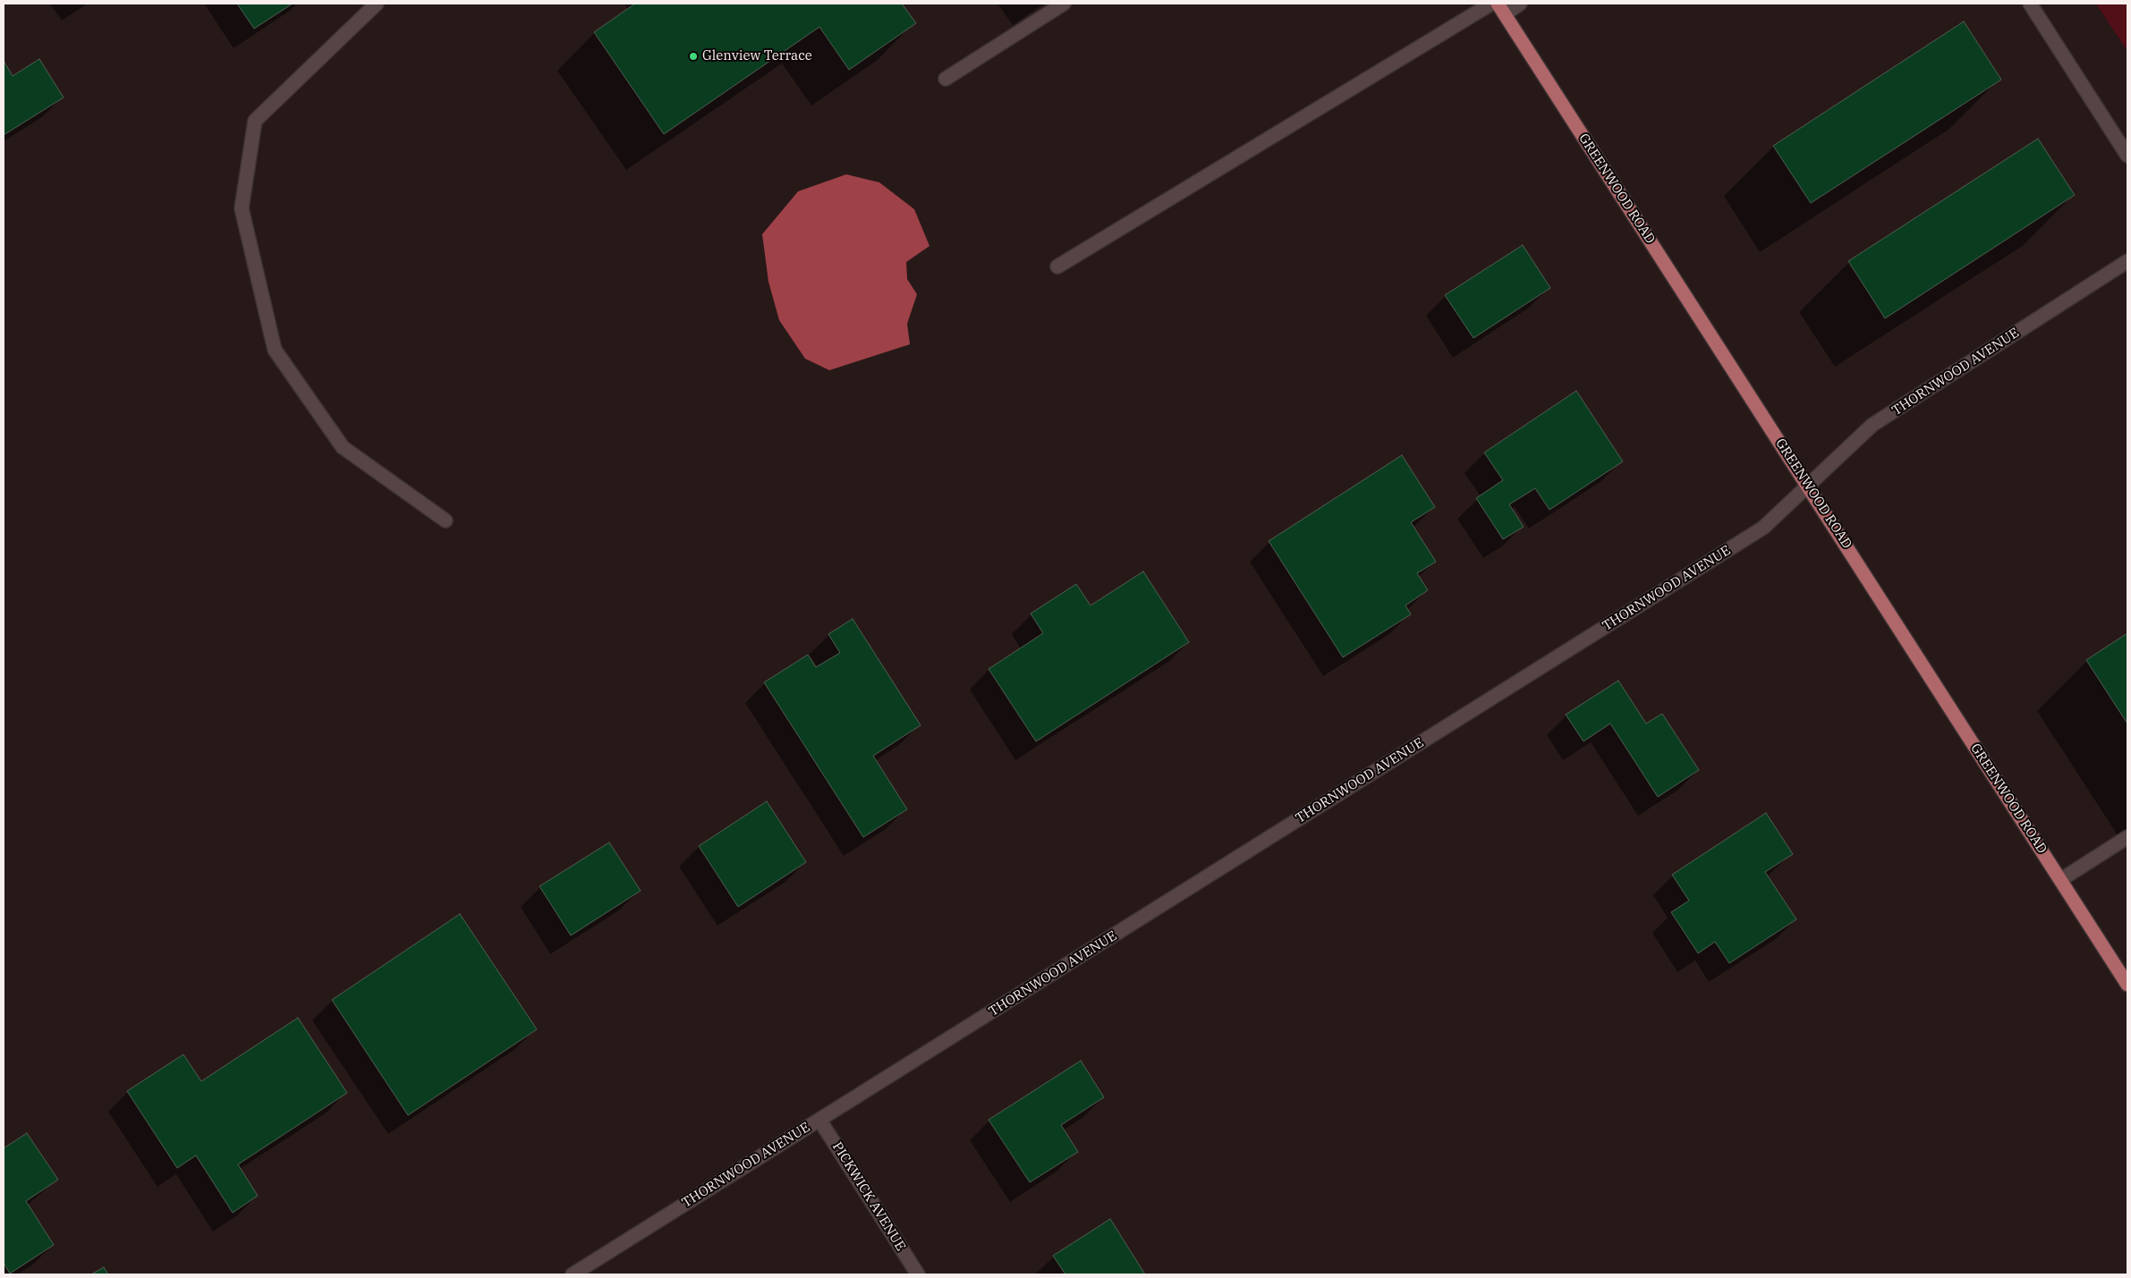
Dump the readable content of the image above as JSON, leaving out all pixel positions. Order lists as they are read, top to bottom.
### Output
{
  "streets": {
    "main road": ["GREENWOOD ROAD"],
    "street": ["THORNWOOD AVENUE", "PICKWICK AVENUE"]
  },
  "crossings": [
    ["GREENWOOD ROAD", "THORNWOOD AVENUE"],
    ["THORNWOOD AVENUE", "PICKWICK AVENUE"]
  ],
  "places": ["Glenview Terrace"]
}
